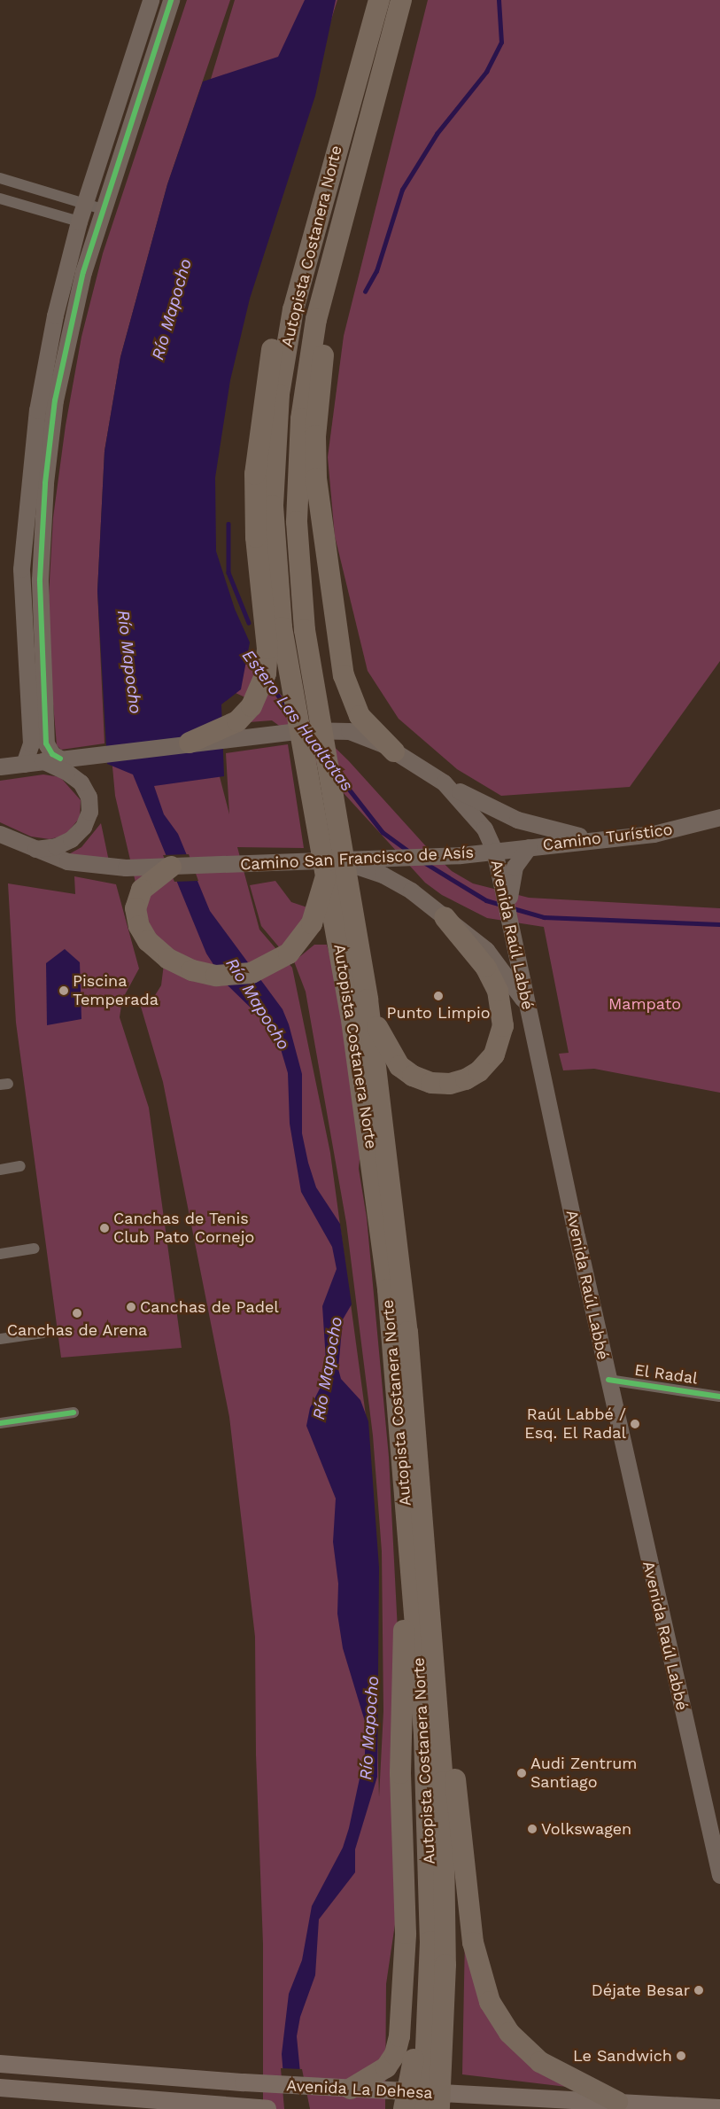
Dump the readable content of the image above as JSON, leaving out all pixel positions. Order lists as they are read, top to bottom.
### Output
{
  "streets": {
    "highway": ["Autopista Costanera Norte"],
    "main road": [
      "Camino Turístico",
      "Camino San Francisco de Asís",
      "Avenida Raúl Labbé",
      "Avenida La Dehesa"
    ],
    "street": ["El Radal"]
  },
  "crossings": [
    ["Autopista Costanera Norte", "Camino San Francisco de Asís"],
    ["Camino Turístico", "Camino San Francisco de Asís"],
    ["Camino Turístico", "Avenida Raúl Labbé"],
    ["Camino San Francisco de Asís", "Avenida Raúl Labbé"],
    ["Avenida Raúl Labbé", "El Radal"]
  ],
  "water": ["Río Mapocho", "Estero Las Hualtatas"],
  "parks": ["Mampato"],
  "places": [
    "Piscina Temperada",
    "Punto Limpio",
    "Canchas de Tenis Club Pato Cornejo",
    "Canchas de Padel",
    "Canchas de Arena",
    "Raúl Labbé / Esq. El Radal",
    "Audi Zentrum Santiago",
    "Volkswagen",
    "Déjate Besar",
    "Le Sandwich"
  ]
}
